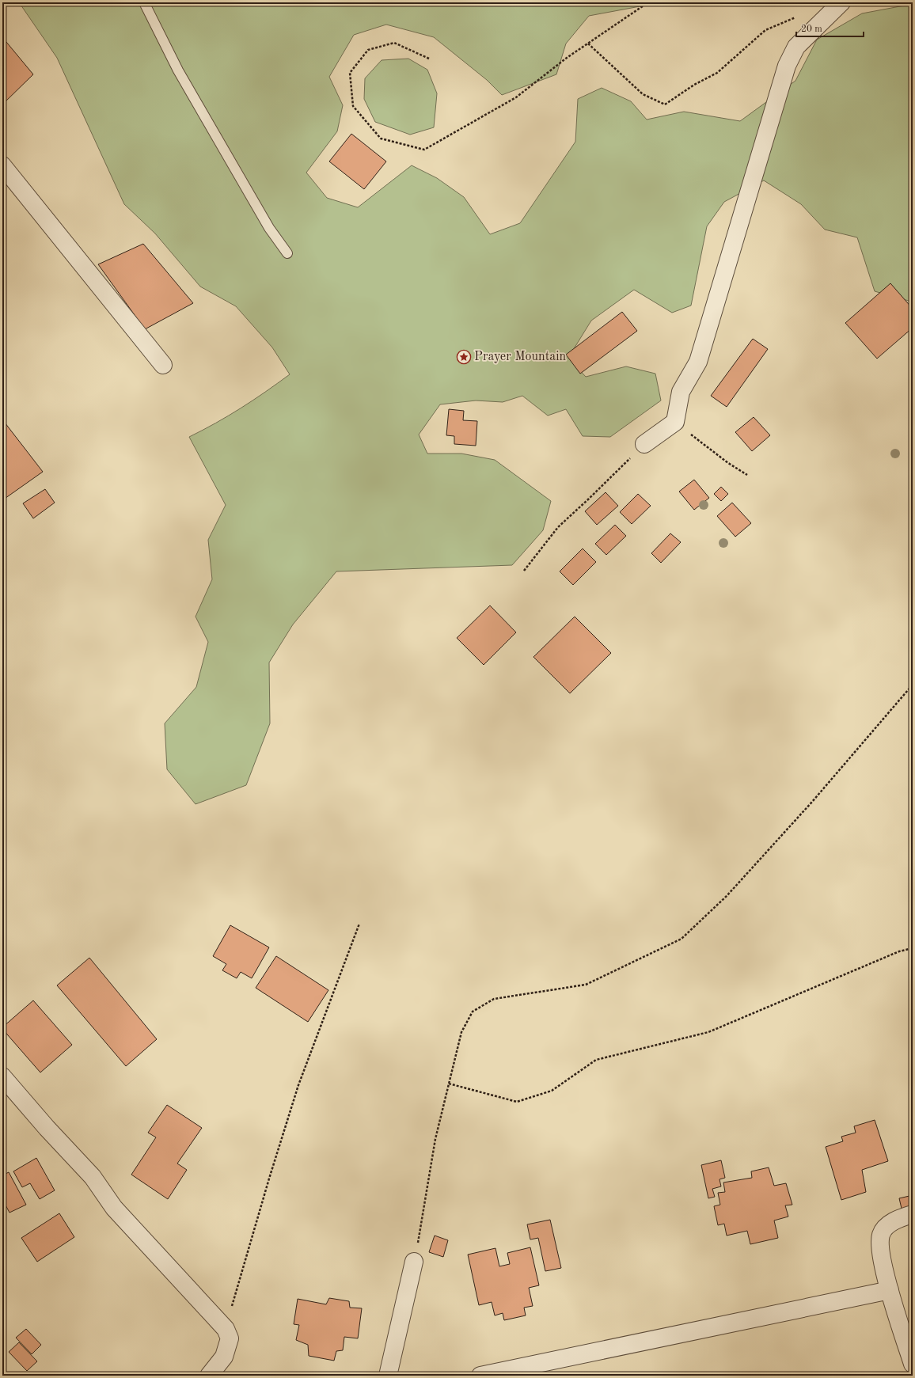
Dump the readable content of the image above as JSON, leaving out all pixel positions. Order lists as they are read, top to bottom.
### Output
{
  "places": {
    "place": ["Prayer Mountain"]
  },
  "scale_bar": "20 m"
}
